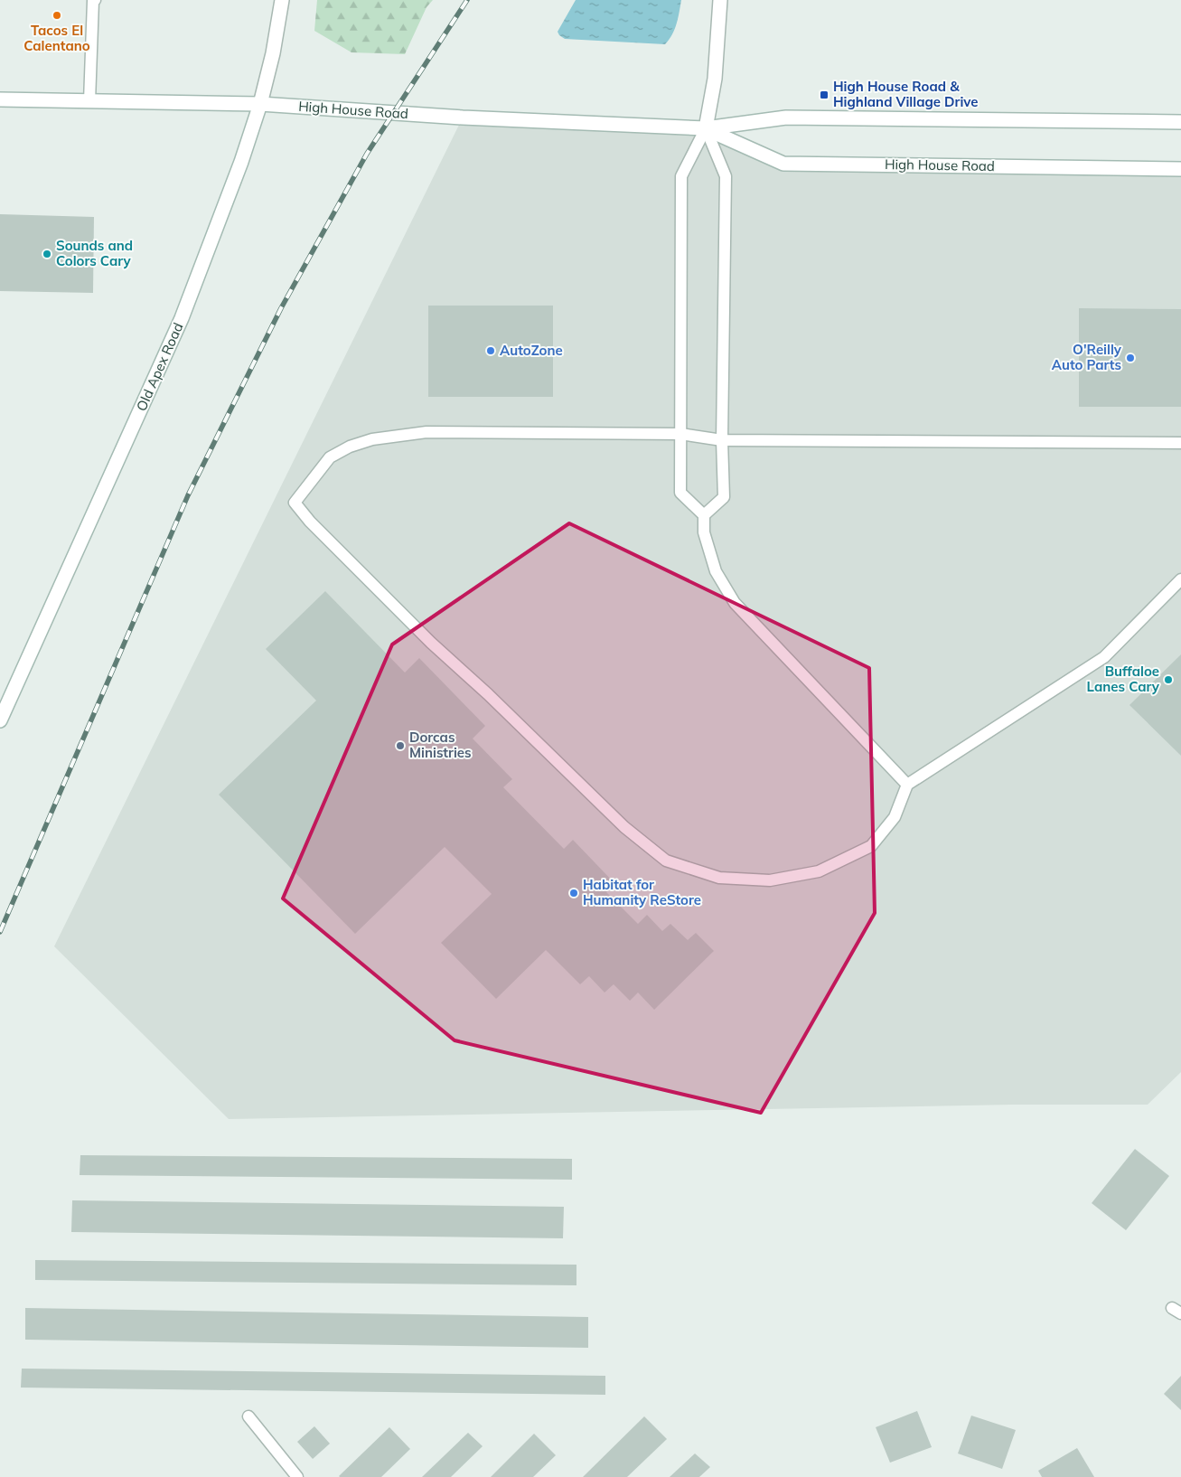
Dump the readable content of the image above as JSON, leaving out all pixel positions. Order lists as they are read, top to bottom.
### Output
{
  "streets": {
    "main road": ["High House Road", "Old Apex Road"]
  },
  "crossings": [
    ["High House Road", "Old Apex Road"]
  ],
  "places": {
    "other": [
      "Tacos El Calentano",
      "Sounds and Colors Cary",
      "AutoZone",
      "O'Reilly Auto Parts",
      "Buffaloe Lanes Cary",
      "Dorcas Ministries",
      "Habitat for Humanity ReStore"
    ],
    "transit": ["High House Road & Highland Village Drive"]
  }
}
